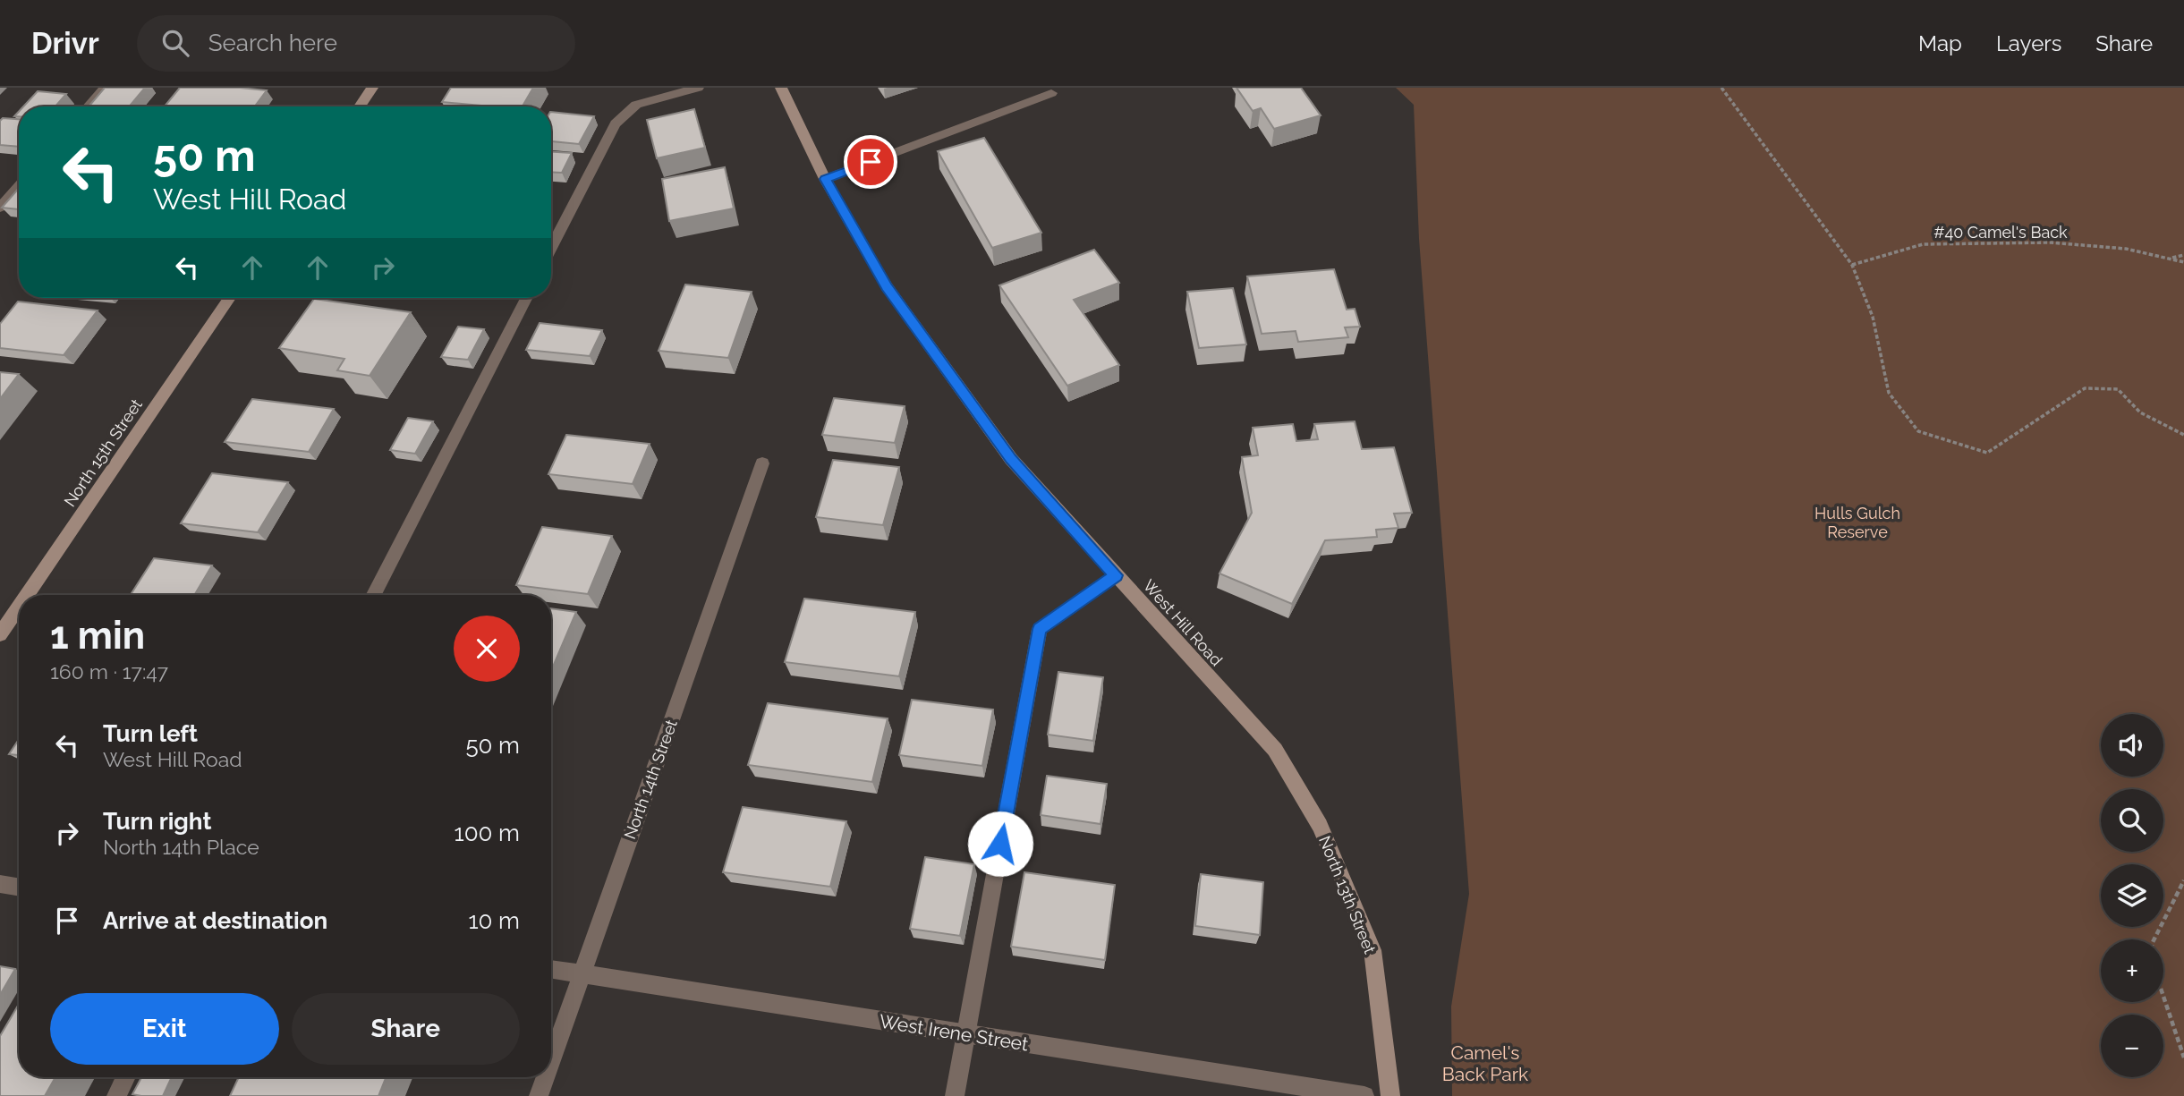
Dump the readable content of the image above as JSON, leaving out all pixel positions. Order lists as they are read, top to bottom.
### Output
{
  "streets": {
    "street": [
      "North 15th Street",
      "West Hill Road",
      "North 14th Street",
      "North 13th Street",
      "West Irene Street"
    ],
    "path": ["#40 Camel's Back"]
  },
  "crossings": [
    ["West Hill Road", "North 13th Street"],
    ["North 14th Street", "West Irene Street"]
  ],
  "parks": ["Hulls Gulch Reserve", "Camel's Back Park"],
  "page": {
    "header": "Drivr",
    "search": "Search here",
    "nav": ["Map", "Layers", "Share"],
    "turn": ["50 m", "West Hill Road"],
    "heading": ["1 min", "160 m · 17:47"],
    "list": [
      {
        "name": "Turn left",
        "note": "West Hill Road",
        "value": "50 m"
      },
      {
        "name": "Turn right",
        "note": "North 14th Place",
        "value": "100 m"
      },
      {
        "name": "Arrive at destination",
        "value": "10 m"
      }
    ],
    "map_buttons": ["+", "−"],
    "buttons": ["Exit", "Share"]
  }
}
